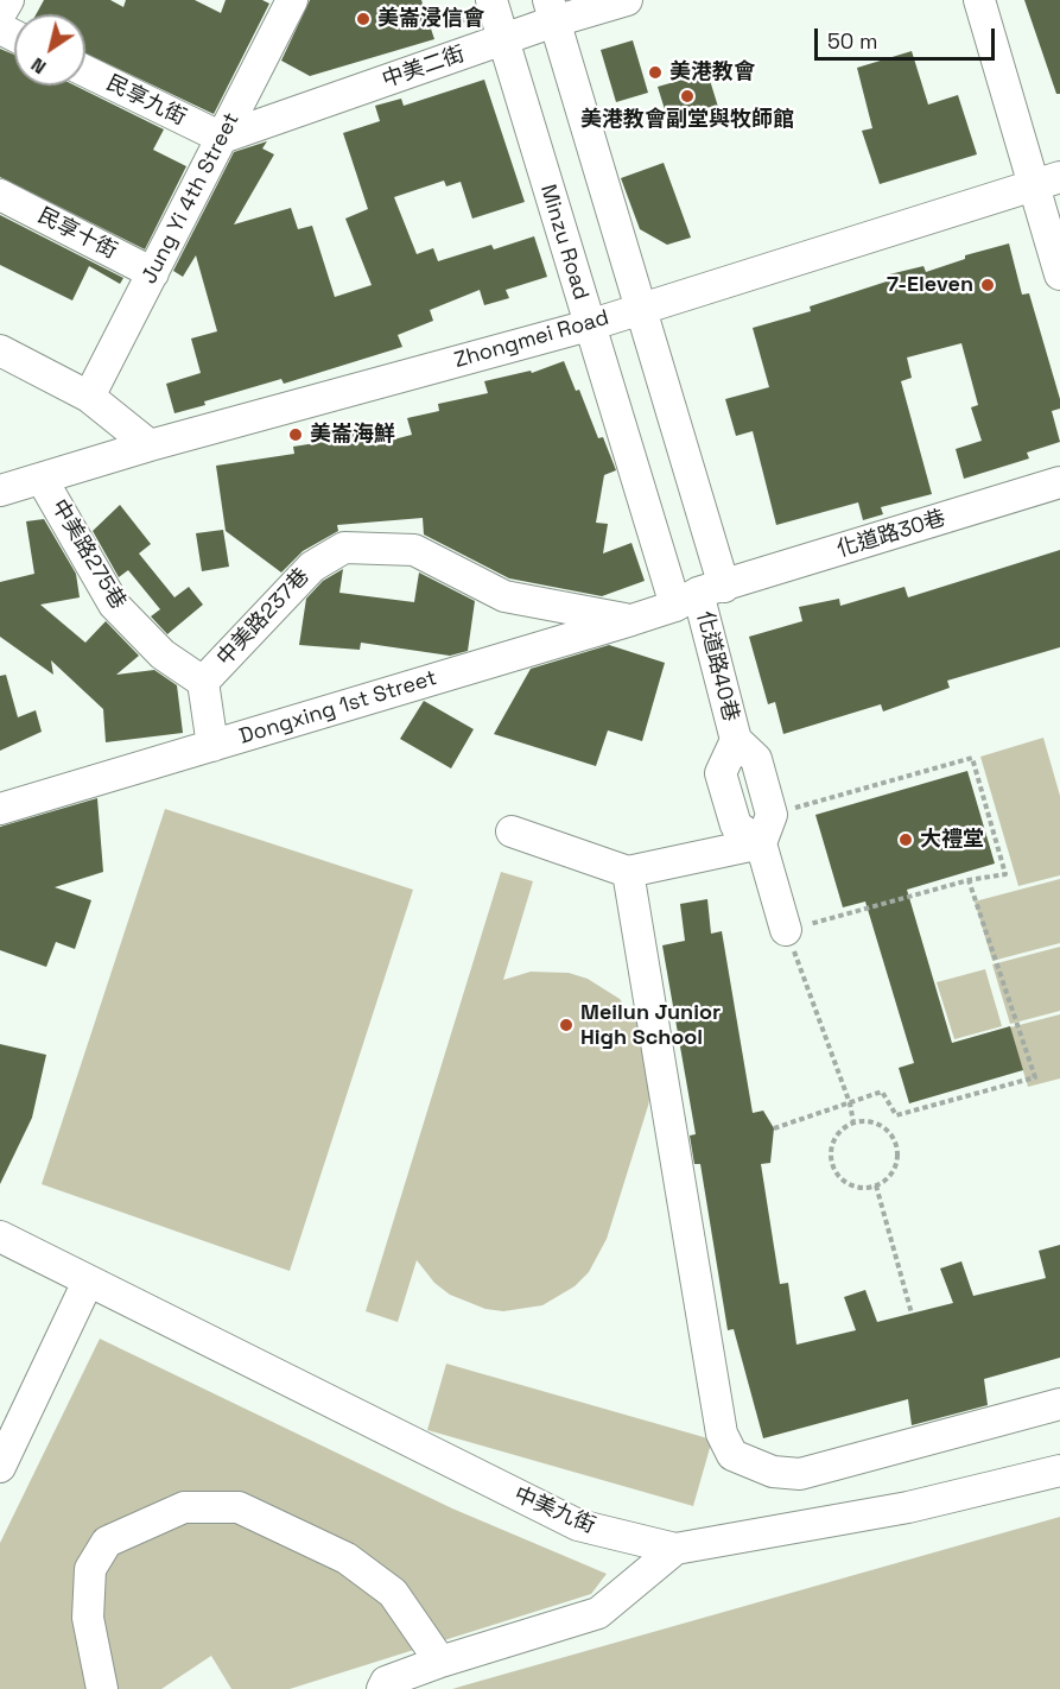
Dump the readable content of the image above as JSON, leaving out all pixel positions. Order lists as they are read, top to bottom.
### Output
{
  "streets": {
    "street": [
      "中美二街",
      "民享九街",
      "Jung Yi 4th Street",
      "民享十街",
      "Minzu Road",
      "Zhongmei Road",
      "化道路30巷",
      "中美路275巷",
      "中美路237巷",
      "化道路40巷",
      "Dongxing 1st Street",
      "中美九街"
    ]
  },
  "crossings": [
    ["中美二街", "民享九街"],
    ["中美二街", "Jung Yi 4th Street"],
    ["中美二街", "Minzu Road"],
    ["民享九街", "Jung Yi 4th Street"],
    ["Jung Yi 4th Street", "民享十街"],
    ["Minzu Road", "Zhongmei Road"],
    ["Minzu Road", "化道路30巷"],
    ["Minzu Road", "化道路40巷"],
    ["Minzu Road", "Dongxing 1st Street"],
    ["Zhongmei Road", "中美路275巷"],
    ["化道路30巷", "化道路40巷"],
    ["化道路30巷", "Dongxing 1st Street"],
    ["中美路275巷", "中美路237巷"],
    ["中美路237巷", "Dongxing 1st Street"],
    ["化道路40巷", "Dongxing 1st Street"]
  ],
  "places": [
    "美崙浸信會",
    "美港教會",
    "美港教會副堂與牧師館",
    "7-Eleven",
    "美崙海鮮",
    "大禮堂",
    "Meilun Junior High School"
  ],
  "scale_bar": "50 m",
  "north": "bottom left"
}
